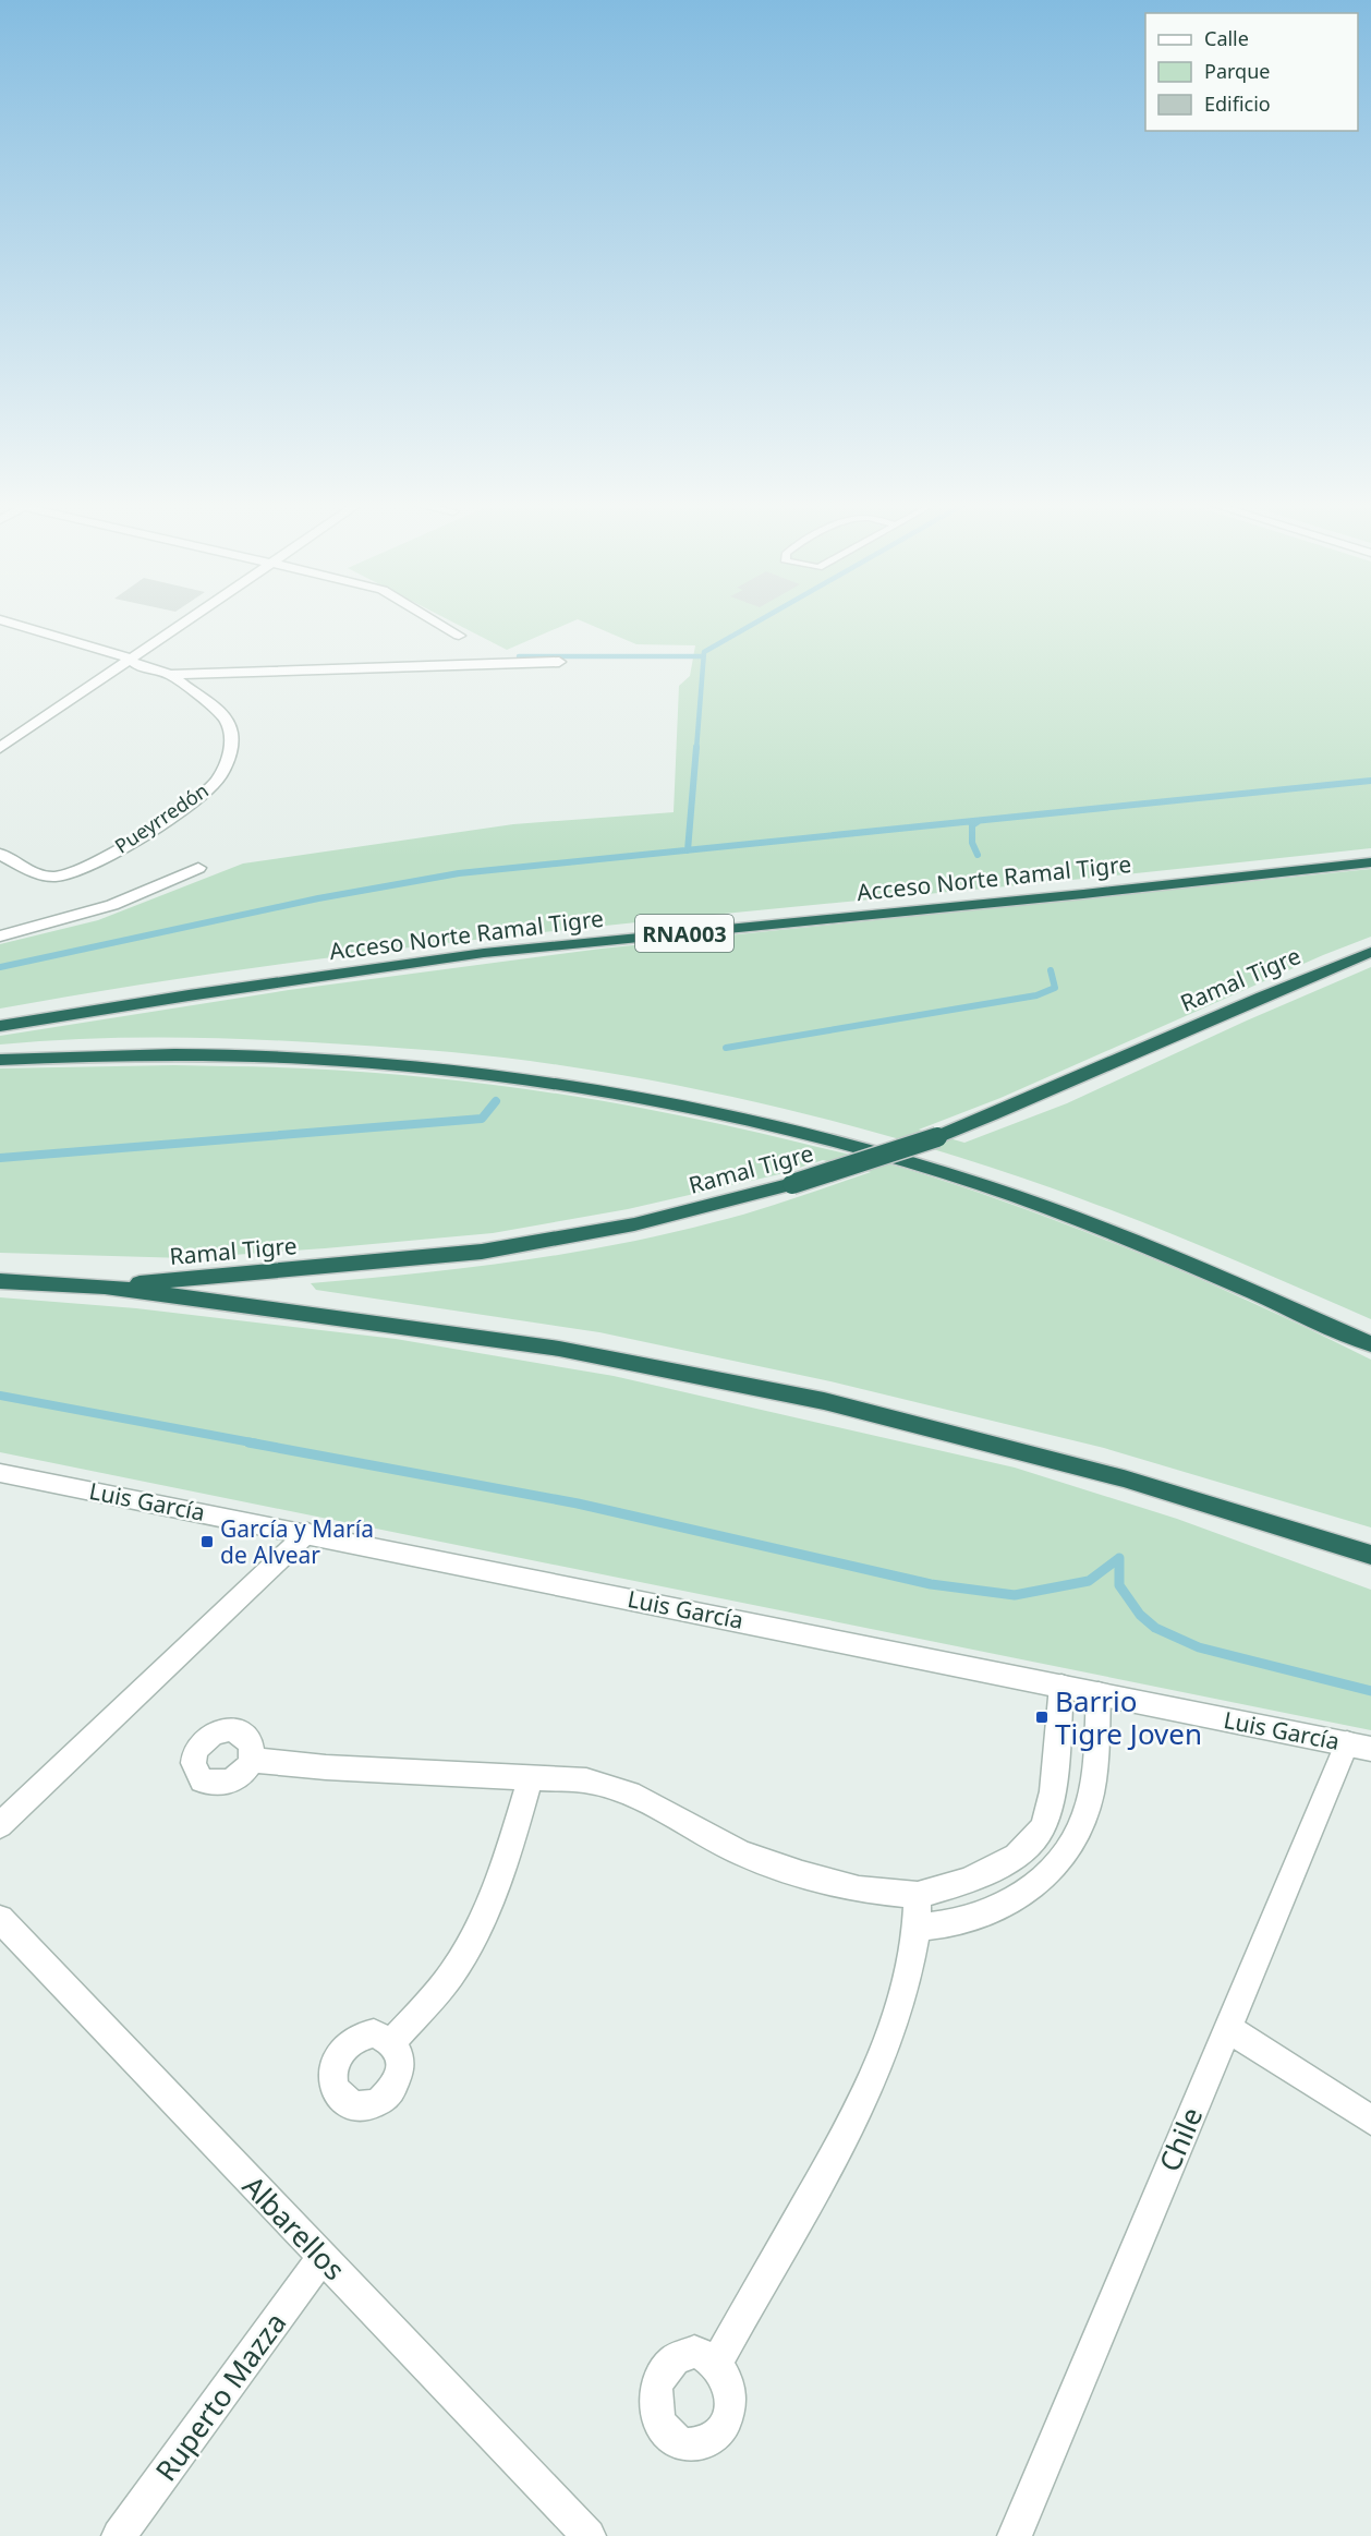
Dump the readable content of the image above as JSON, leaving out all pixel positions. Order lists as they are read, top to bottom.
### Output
{
  "streets": {
    "highway": ["Acceso Norte Ramal Tigre", "RNA003", "Ramal Tigre"],
    "street": [
      "Pueyrredón",
      "Luis García",
      "Chile",
      "Albarellos",
      "Ruperto Mazza"
    ]
  },
  "crossings": [
    ["Luis García", "Chile"],
    ["Albarellos", "Ruperto Mazza"]
  ],
  "places": {
    "transit": ["García y María de Alvear", "Barrio Tigre Joven"]
  },
  "legend": ["Calle", "Parque", "Edificio"]
}
